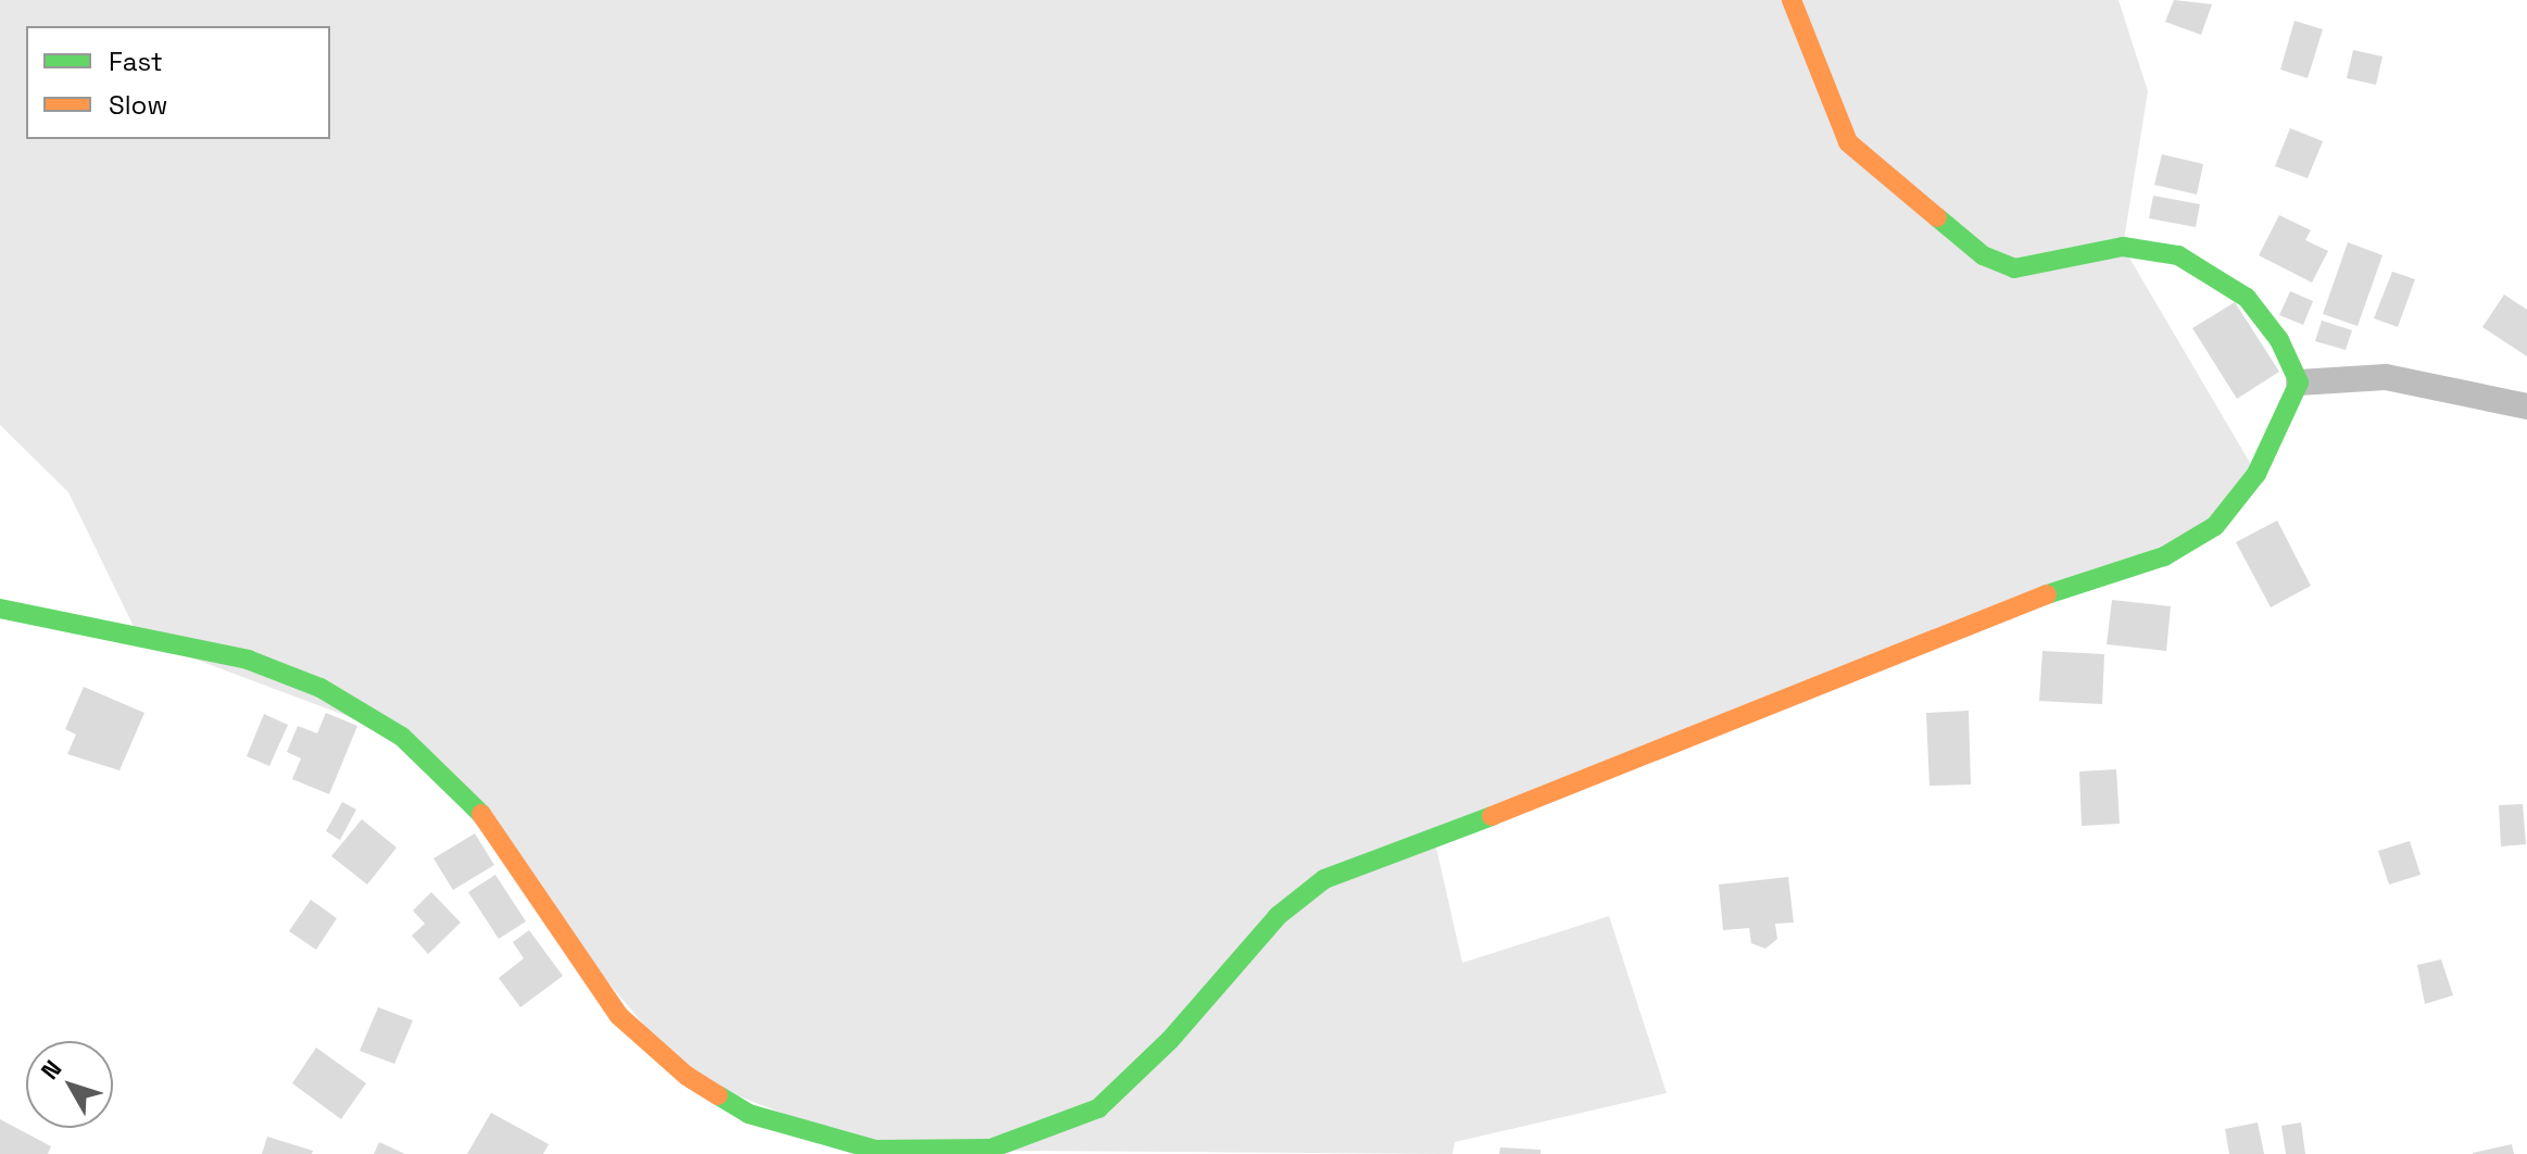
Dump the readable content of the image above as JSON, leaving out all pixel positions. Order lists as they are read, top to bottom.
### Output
{
  "legend": ["Fast", "Slow"],
  "north": "top left"
}
